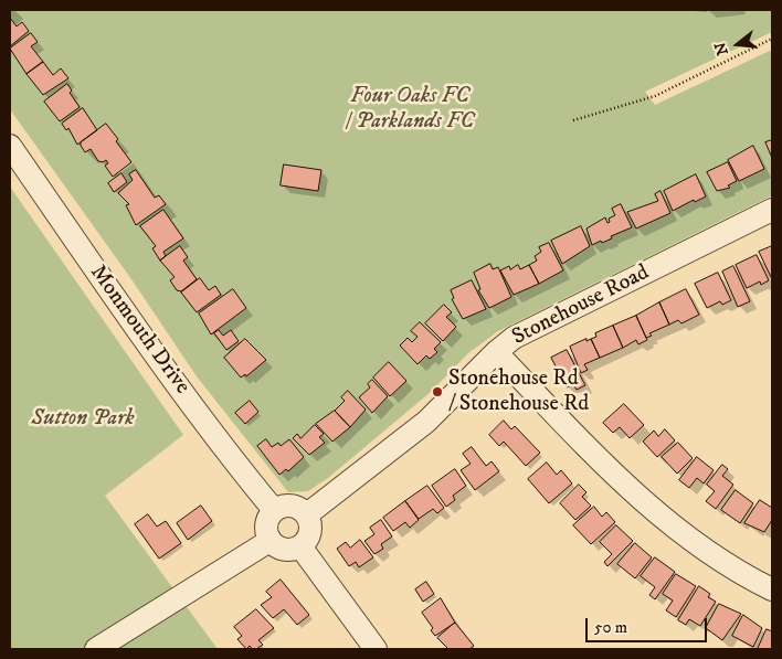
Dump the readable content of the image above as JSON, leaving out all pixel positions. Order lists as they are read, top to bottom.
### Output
{
  "streets": {
    "street": ["Stonehouse Road", "Monmouth Drive"]
  },
  "crossings": [
    ["Stonehouse Road", "Monmouth Drive"]
  ],
  "parks": ["Four Oaks FC / Parklands FC", "Sutton Park"],
  "places": ["Stonehouse Rd / Stonehouse Rd"],
  "scale_bar": "50 m",
  "north": "left"
}
